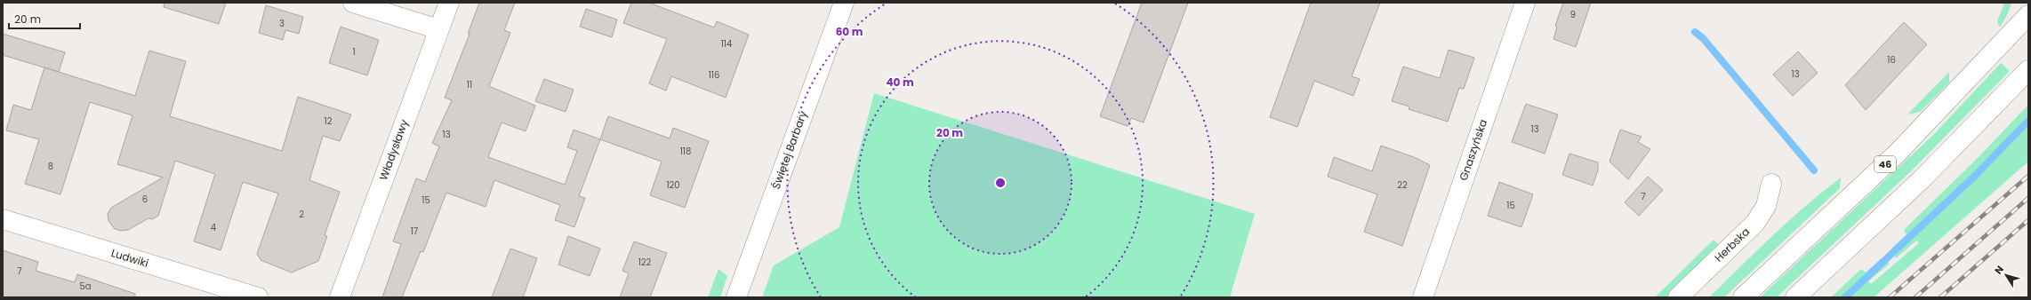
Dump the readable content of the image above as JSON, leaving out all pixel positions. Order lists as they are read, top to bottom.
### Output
{
  "streets": {
    "street": [
      "Władysławy",
      "Świętej Barbary",
      "Gnaszyńska",
      "46",
      "Herbska",
      "Ludwiki"
    ]
  },
  "house_numbers": [
    "9",
    "3",
    "114",
    "1",
    "16",
    "13",
    "116",
    "11",
    "12",
    "13",
    "13",
    "118",
    "8",
    "120",
    "22",
    "7",
    "6",
    "15",
    "15",
    "2",
    "4",
    "17",
    "122",
    "7",
    "5a"
  ],
  "scale_bar": "20 m",
  "north": "top left",
  "rings": ["60 m", "40 m", "20 m"]
}
